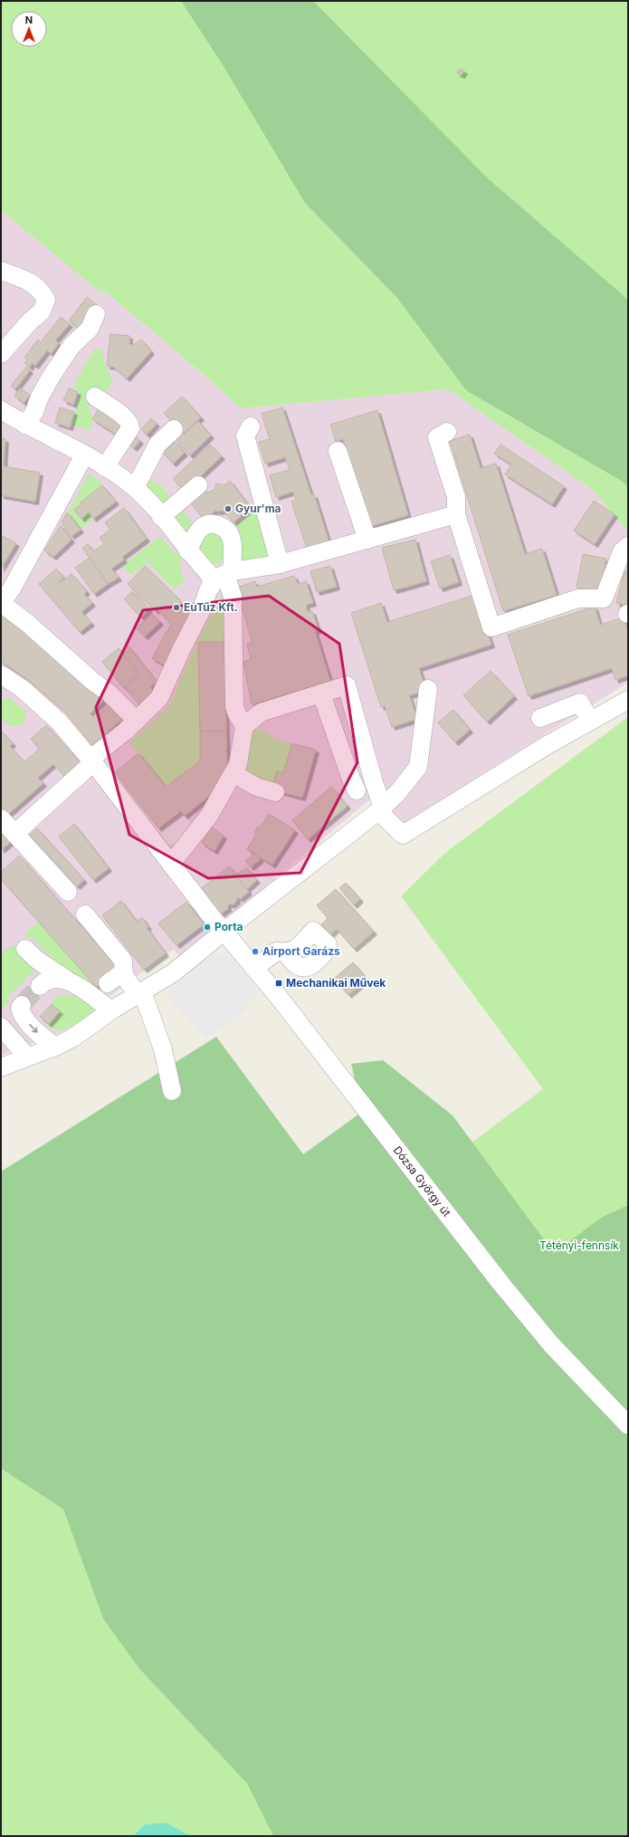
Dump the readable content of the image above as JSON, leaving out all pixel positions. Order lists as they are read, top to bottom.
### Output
{
  "streets": {
    "street": ["Dózsa György út"]
  },
  "parks": ["Tétényi-fennsík"],
  "places": {
    "other": [
      "Gyur'ma",
      "EuTűz Kft.",
      "Porta",
      "Airport Garázs"
    ],
    "transit": ["Mechanikai Művek"]
  },
  "north": "top"
}
